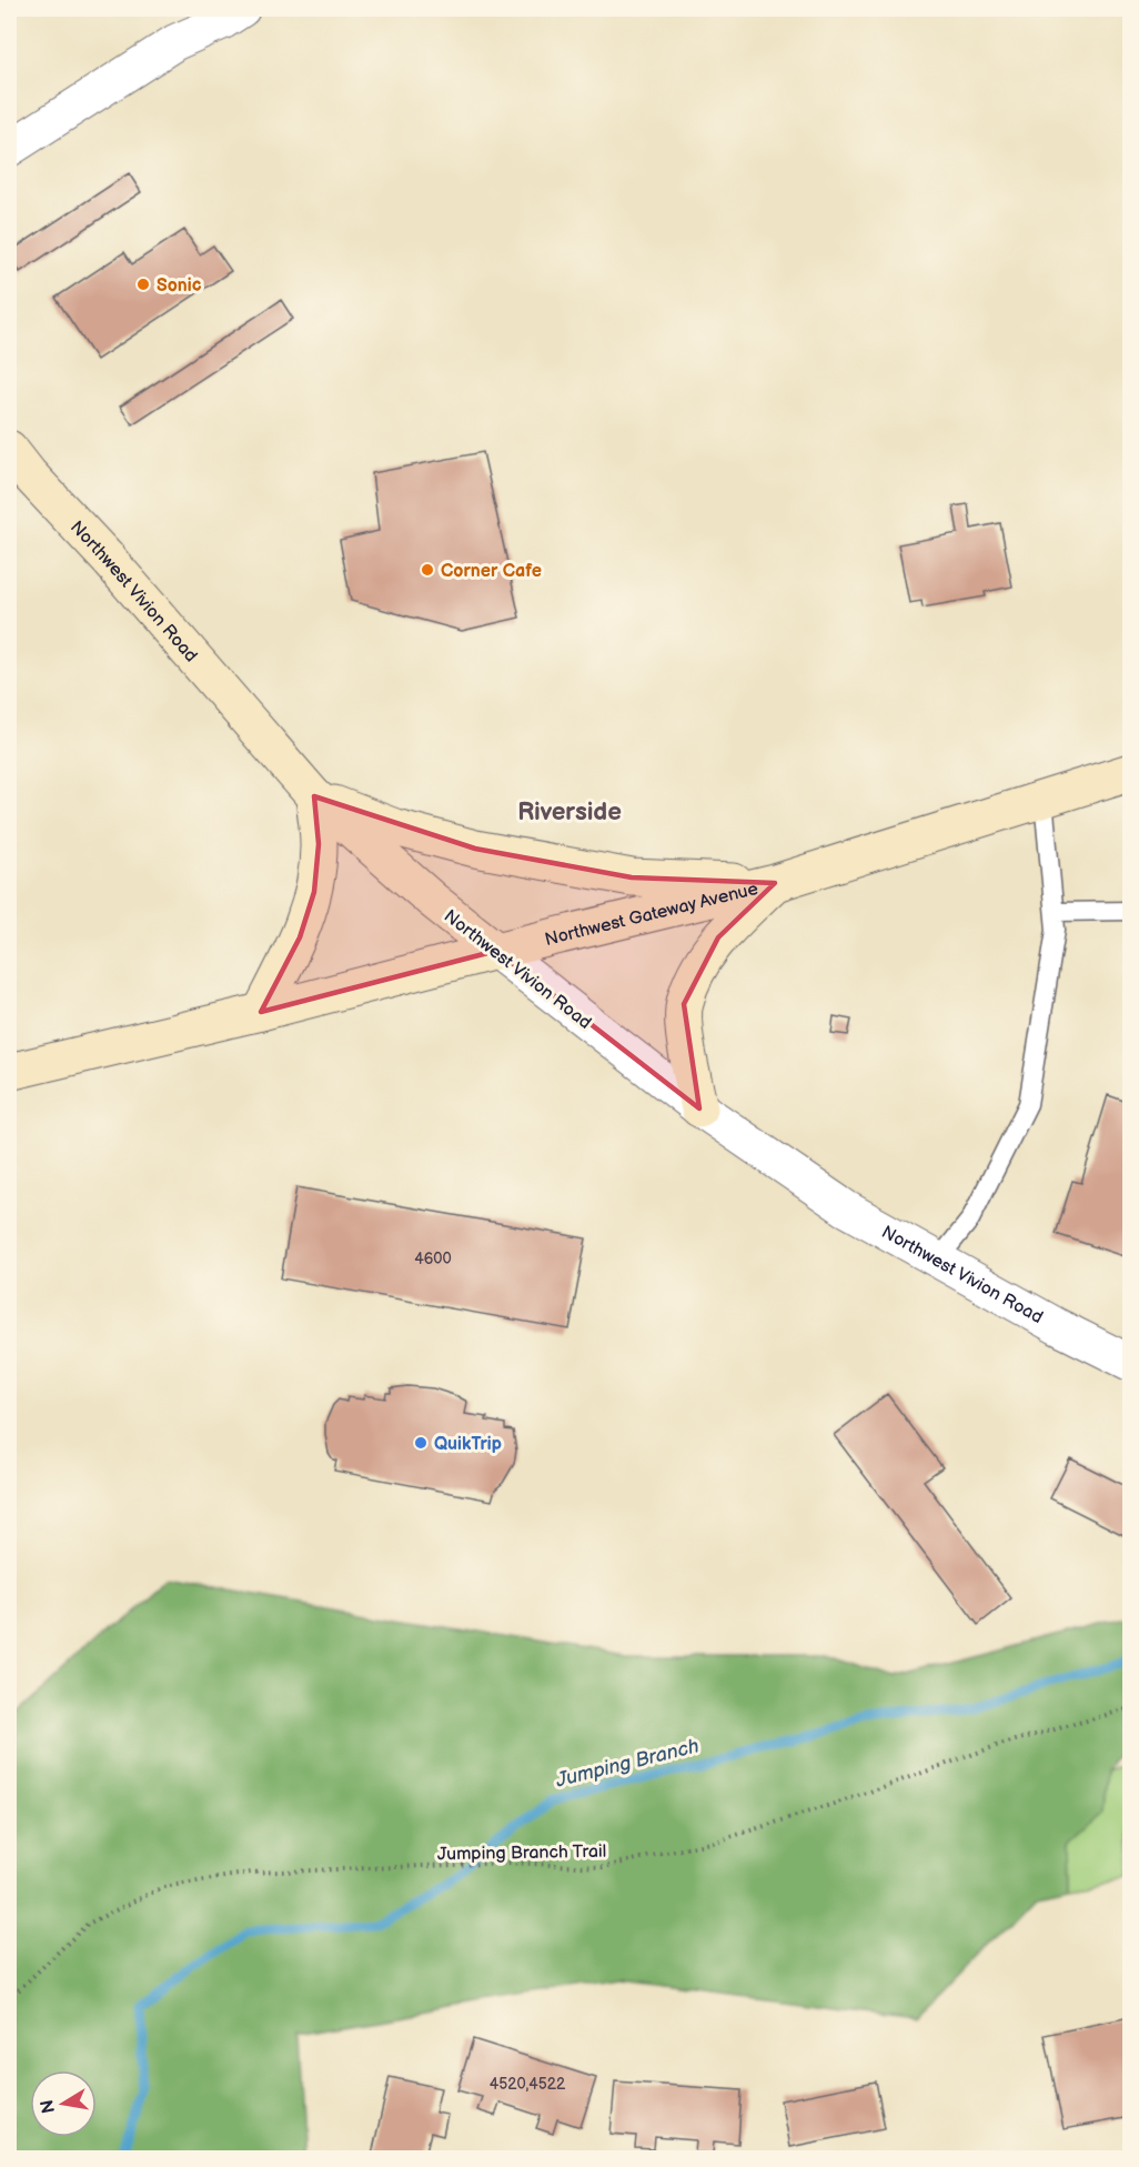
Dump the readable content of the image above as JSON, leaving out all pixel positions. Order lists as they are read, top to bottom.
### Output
{
  "streets": {
    "main road": ["Northwest Vivion Road", "Northwest Gateway Avenue"],
    "path": ["Jumping Branch Trail"]
  },
  "crossings": [
    ["Northwest Vivion Road", "Northwest Gateway Avenue"]
  ],
  "districts": ["Riverside"],
  "water": ["Jumping Branch"],
  "places": ["Sonic", "Corner Cafe", "QuikTrip"],
  "house_numbers": ["4600", "4520,4522"],
  "north": "left"
}
